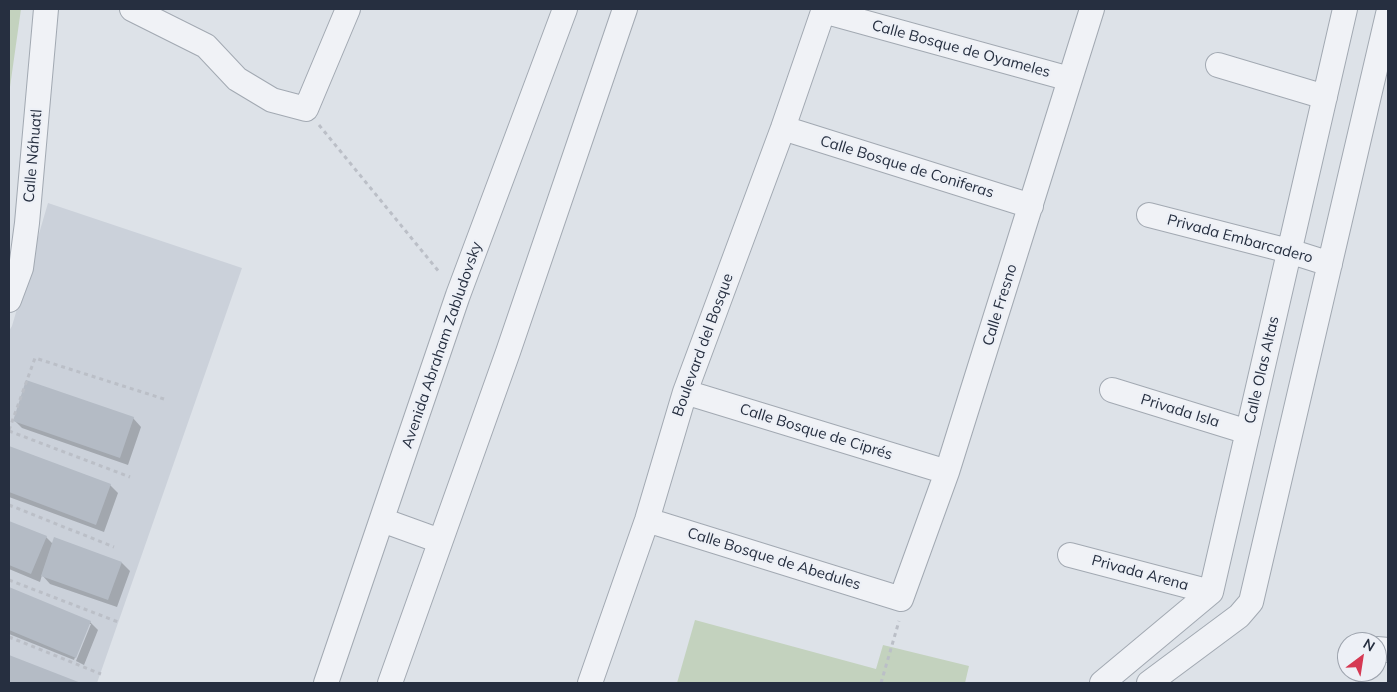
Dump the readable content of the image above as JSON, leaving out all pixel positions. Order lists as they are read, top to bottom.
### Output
{
  "streets": {
    "street": [
      "Calle Bosque de Oyameles",
      "Calle Náhuatl",
      "Calle Bosque de Coniferas",
      "Privada Embarcadero",
      "Calle Fresno",
      "Avenida Abraham Zabludovsky",
      "Boulevard del Bosque",
      "Calle Olas Altas",
      "Privada Isla",
      "Calle Bosque de Ciprés",
      "Calle Bosque de Abedules",
      "Privada Arena"
    ]
  },
  "crossings": [
    ["Calle Bosque de Oyameles", "Calle Fresno"],
    ["Calle Bosque de Oyameles", "Boulevard del Bosque"],
    ["Calle Bosque de Coniferas", "Calle Fresno"],
    ["Calle Bosque de Coniferas", "Boulevard del Bosque"],
    ["Privada Embarcadero", "Calle Olas Altas"],
    ["Calle Fresno", "Calle Bosque de Ciprés"],
    ["Calle Fresno", "Calle Bosque de Abedules"],
    ["Boulevard del Bosque", "Calle Bosque de Ciprés"],
    ["Boulevard del Bosque", "Calle Bosque de Abedules"],
    ["Calle Olas Altas", "Privada Isla"],
    ["Calle Olas Altas", "Privada Arena"]
  ],
  "north": "top right"
}
